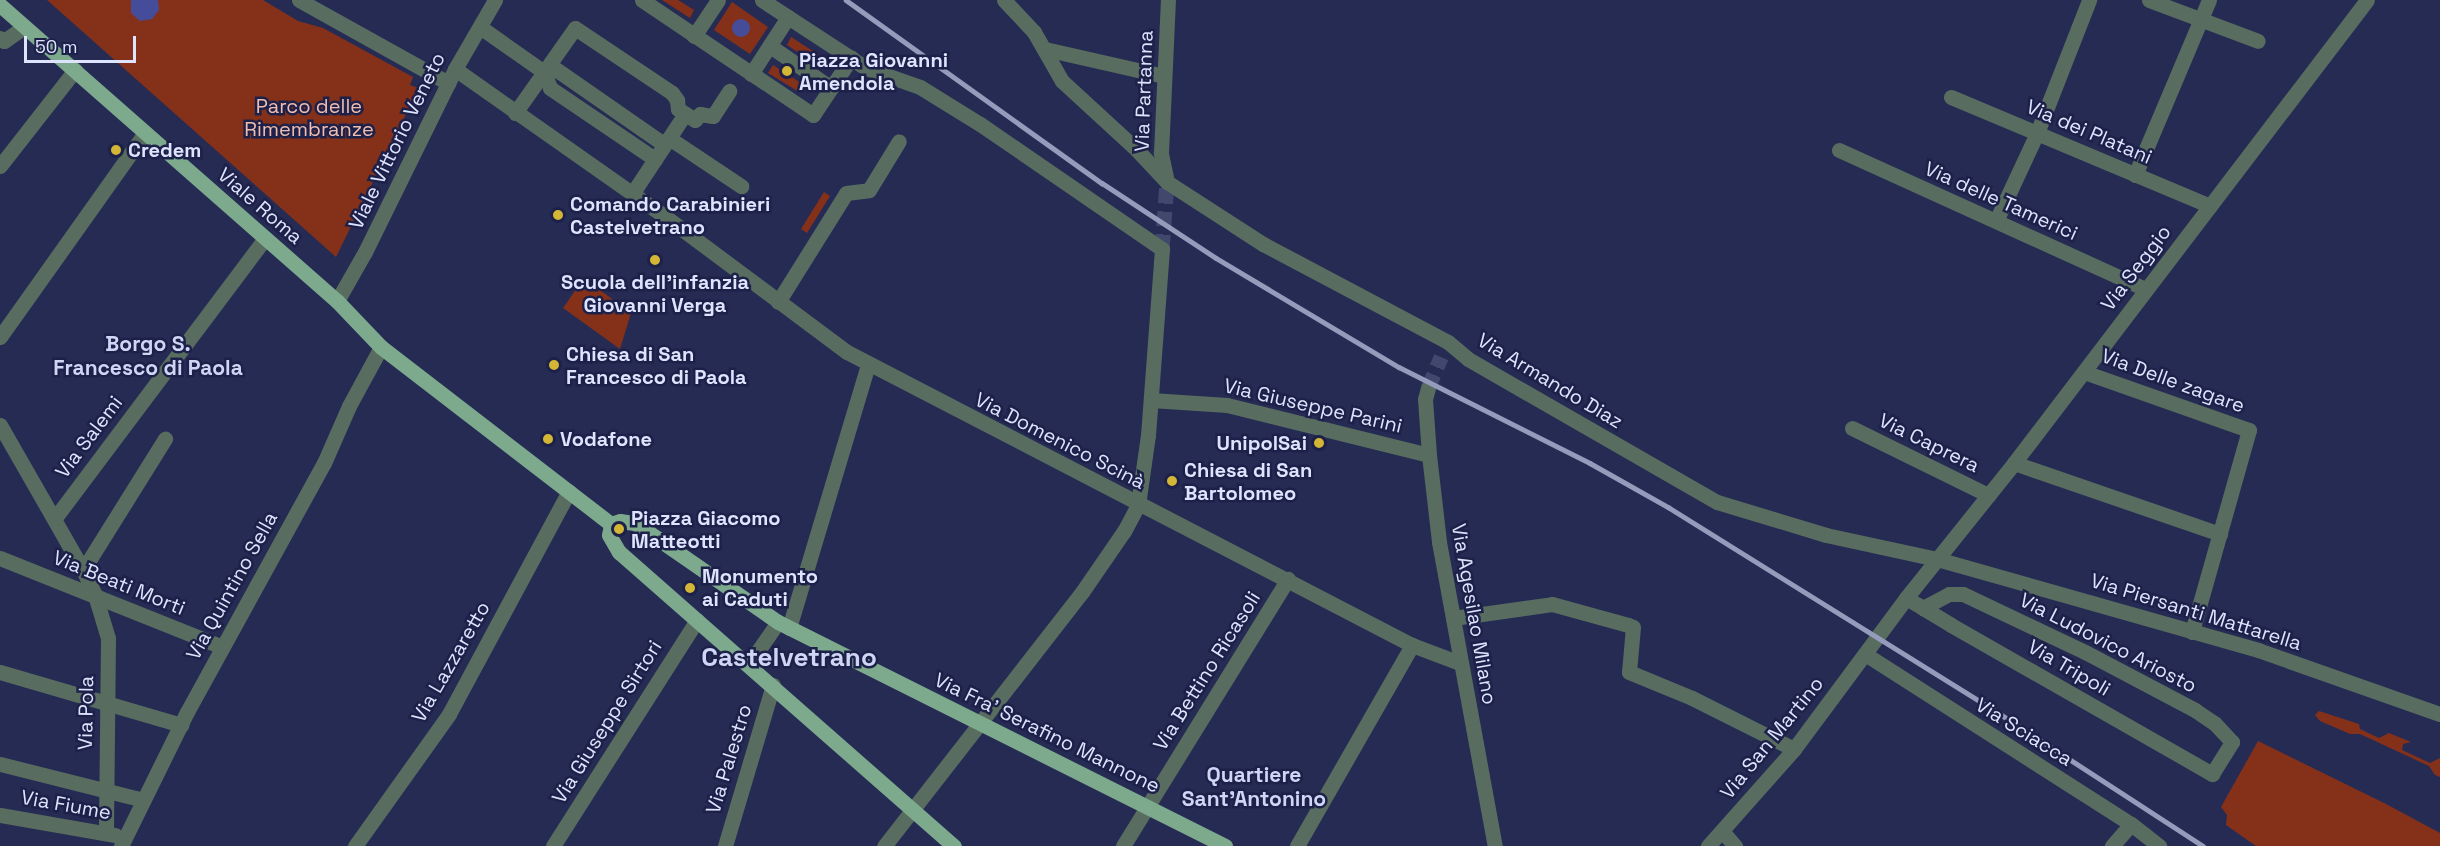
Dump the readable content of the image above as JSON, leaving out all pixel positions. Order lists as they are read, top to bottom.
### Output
{
  "streets": {
    "main road": ["Viale Roma", "Via Fra' Serafino Mannone"],
    "street": [
      "Via Partanna",
      "Via dei Platani",
      "Viale Vittorio Veneto",
      "Via delle Tamerici",
      "Via Seggio",
      "Via Armando Diaz",
      "Via Delle zagare",
      "Via Giuseppe Parini",
      "Via Salemi",
      "Via Domenico Scinà",
      "Via Caprera",
      "Via Beati Morti",
      "Via Quintino Sella",
      "Via Piersanti Mattarella",
      "Via Agesilao Milano",
      "Via Ludovico Ariosto",
      "Via Lazzaretto",
      "Via Tripoli",
      "Via Bettino Ricasoli",
      "Via Pola",
      "Via Giuseppe Sirtori",
      "Via Sciacca",
      "Via San Martino",
      "Via Palestro",
      "Via Fiume"
    ]
  },
  "crossings": [
    ["Via Partanna", "Via Armando Diaz"],
    ["Via dei Platani", "Via Seggio"],
    ["Viale Vittorio Veneto", "Viale Roma"],
    ["Viale Vittorio Veneto", "Via Domenico Scinà"],
    ["Via delle Tamerici", "Via Seggio"],
    ["Viale Roma", "Via Salemi"],
    ["Viale Roma", "Via Quintino Sella"],
    ["Via Seggio", "Via Armando Diaz"],
    ["Via Seggio", "Via Delle zagare"],
    ["Via Seggio", "Via Caprera"],
    ["Via Seggio", "Via Piersanti Mattarella"],
    ["Via Seggio", "Via Tripoli"],
    ["Via Seggio", "Via San Martino"],
    ["Via Armando Diaz", "Via Piersanti Mattarella"],
    ["Via Giuseppe Parini", "Via Agesilao Milano"],
    ["Via Salemi", "Via Pola"],
    ["Via Domenico Scinà", "Via Agesilao Milano"],
    ["Via Domenico Scinà", "Via Bettino Ricasoli"],
    ["Via Beati Morti", "Via Quintino Sella"],
    ["Via Beati Morti", "Via Pola"],
    ["Via Quintino Sella", "Via Fiume"],
    ["Via Ludovico Ariosto", "Via Tripoli"],
    ["Via Tripoli", "Via San Martino"],
    ["Via Bettino Ricasoli", "Via Fra' Serafino Mannone"],
    ["Via Pola", "Via Fiume"],
    ["Via Sciacca", "Via San Martino"]
  ],
  "districts": ["Borgo S. Francesco di Paola", "Castelvetrano", "Quartiere Sant'Antonino"],
  "parks": ["Parco delle Rimembranze"],
  "places": [
    "Piazza Giovanni Amendola",
    "Credem",
    "Comando Carabinieri Castelvetrano",
    "Scuola dell'infanzia Giovanni Verga",
    "Chiesa di San Francesco di Paola",
    "Vodafone",
    "UnipolSai",
    "Chiesa di San Bartolomeo",
    "Piazza Giacomo Matteotti",
    "Monumento ai Caduti"
  ],
  "scale_bar": "50 m"
}
